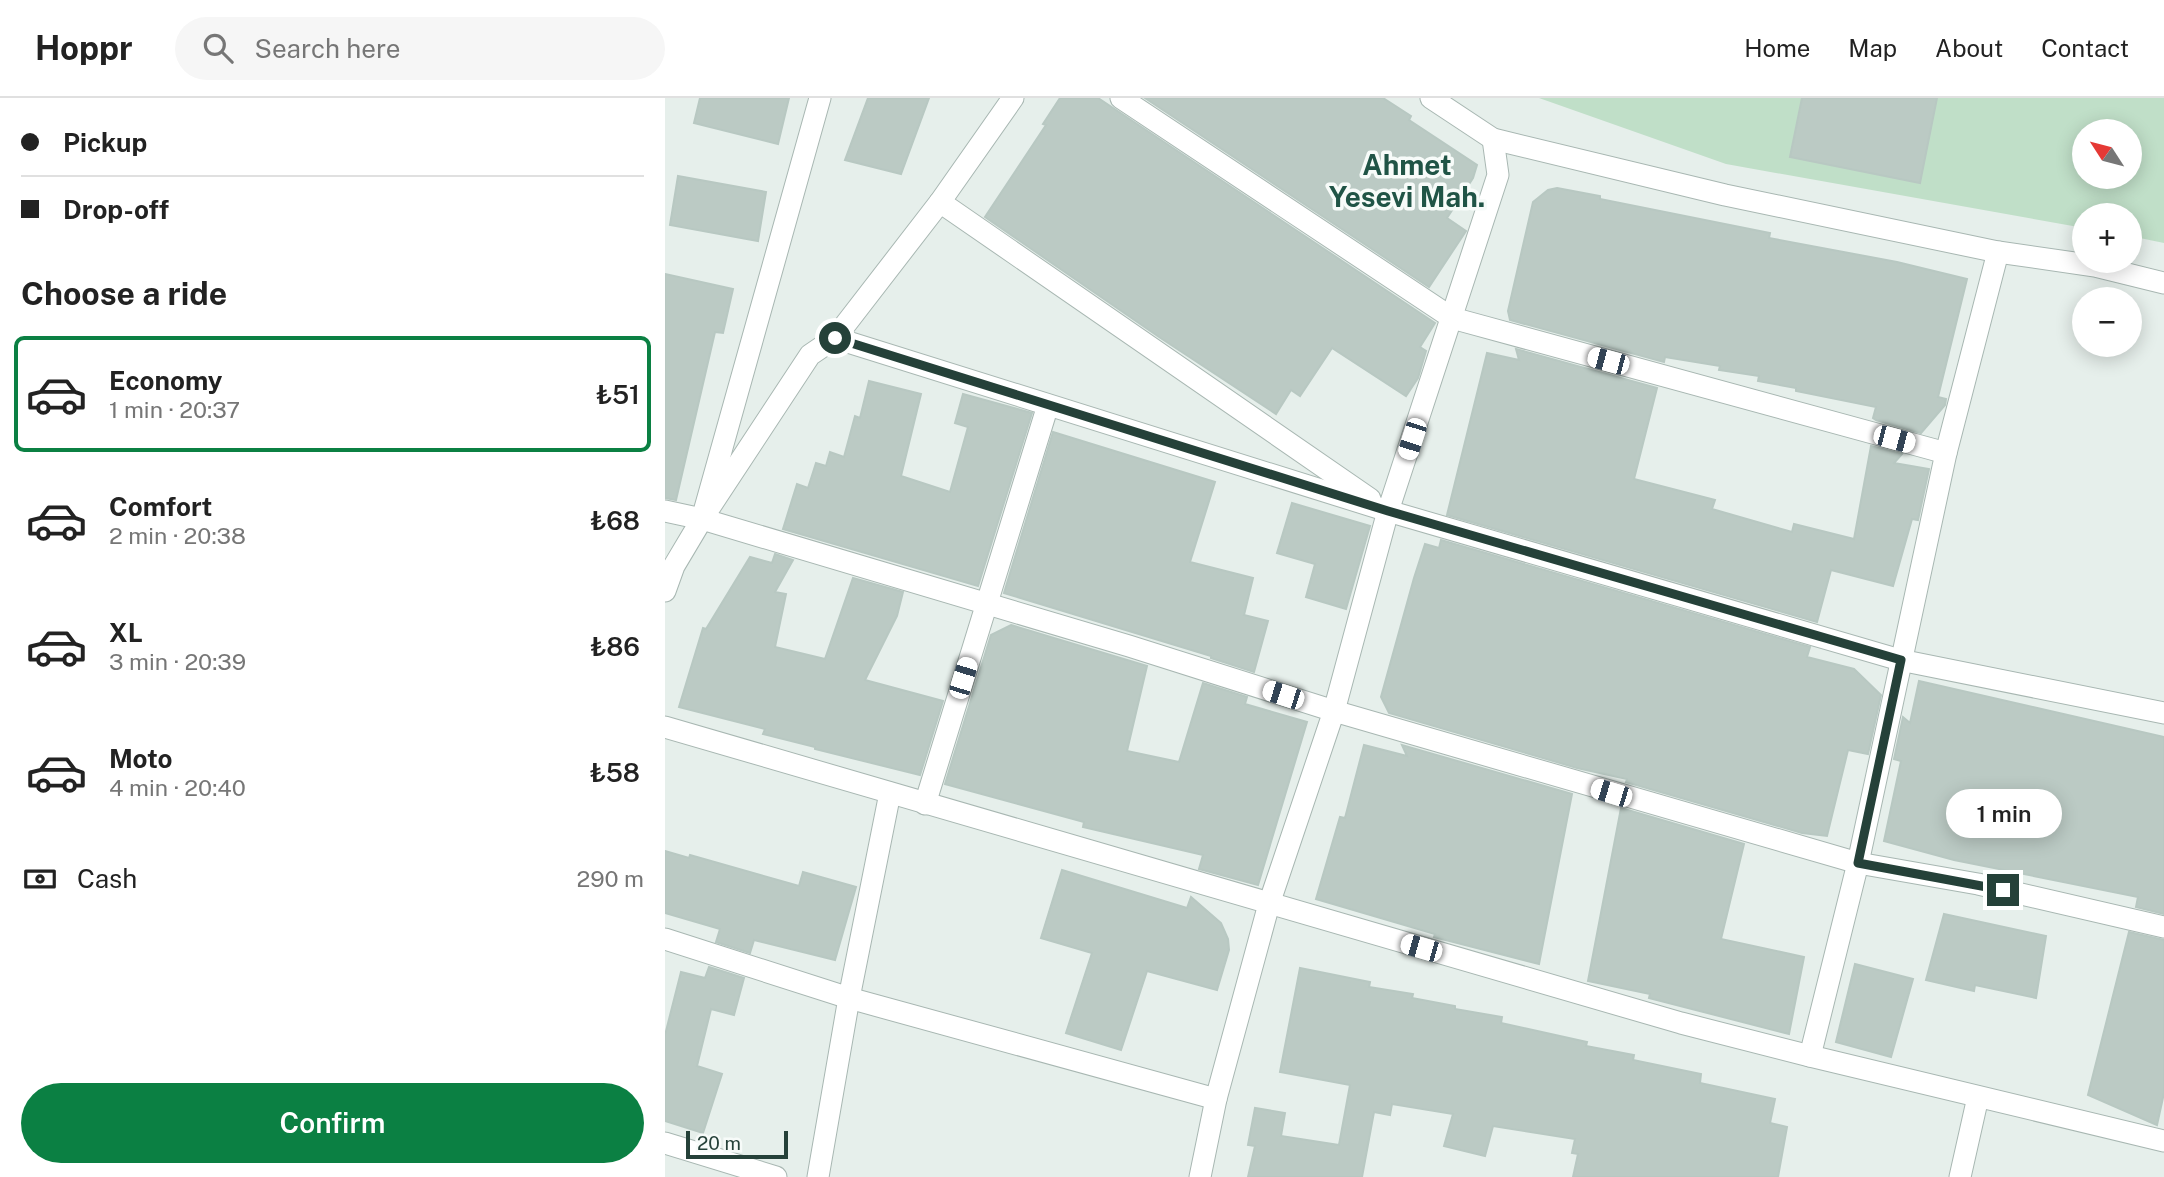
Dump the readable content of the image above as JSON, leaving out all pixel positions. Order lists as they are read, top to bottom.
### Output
{
  "districts": ["Ahmet Yesevi Mah."],
  "scale_bar": "20 m",
  "north": "top left",
  "page": {
    "header": "Hoppr",
    "search": "Search here",
    "nav": [
      "Home",
      "Map",
      "About",
      "Contact"
    ],
    "banner": ["Pickup", "Drop-off"],
    "map_buttons": ["+", "−"],
    "heading": "Choose a ride",
    "list": [
      {
        "name": "Economy",
        "note": "1 min · 20:37",
        "value": "₺51"
      },
      {
        "name": "Comfort",
        "note": "2 min · 20:38",
        "value": "₺68"
      },
      {
        "name": "XL",
        "note": "3 min · 20:39",
        "value": "₺86"
      },
      {
        "name": "Moto",
        "note": "4 min · 20:40",
        "value": "₺58"
      }
    ],
    "bubble": "1 min",
    "pay": ["Cash", "290 m"],
    "buttons": "Confirm",
    "scale": "20 m"
  }
}
